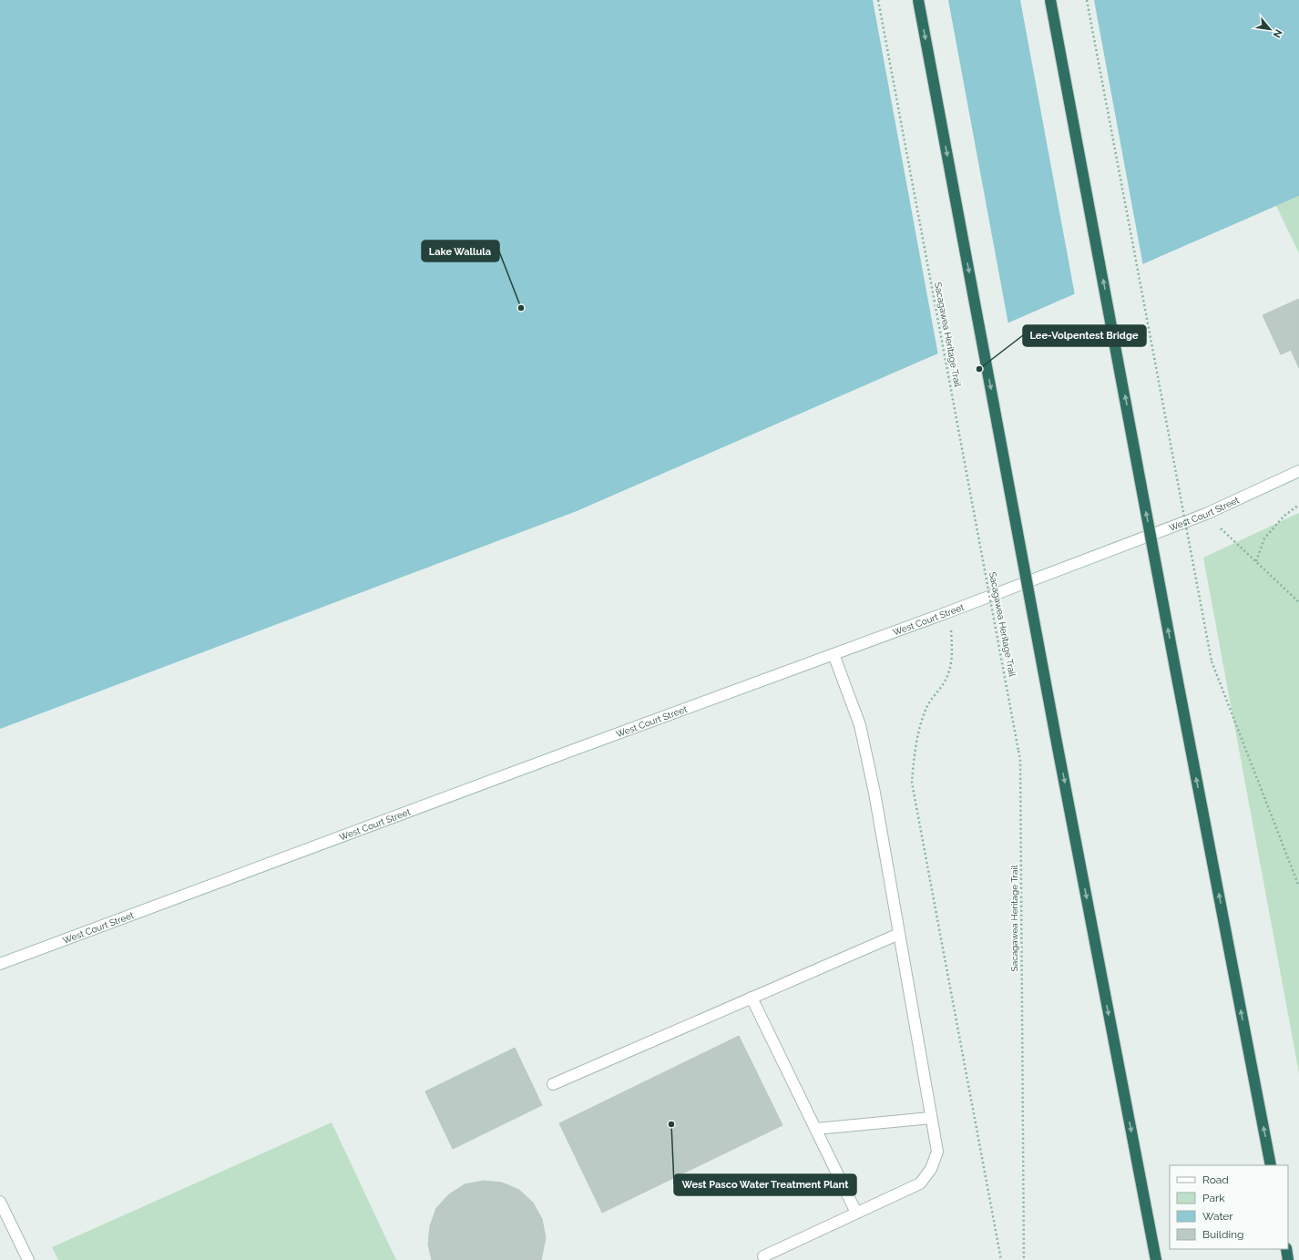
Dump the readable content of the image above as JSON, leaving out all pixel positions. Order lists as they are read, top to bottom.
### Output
{
  "streets": {
    "main road": ["West Court Street"],
    "path": ["Sacagawea Heritage Trail"]
  },
  "places": ["Lake Wallula", "Lee-Volpentest Bridge", "West Pasco Water Treatment Plant"],
  "legend": [
    "Road",
    "Park",
    "Water",
    "Building"
  ],
  "north": "bottom right"
}
